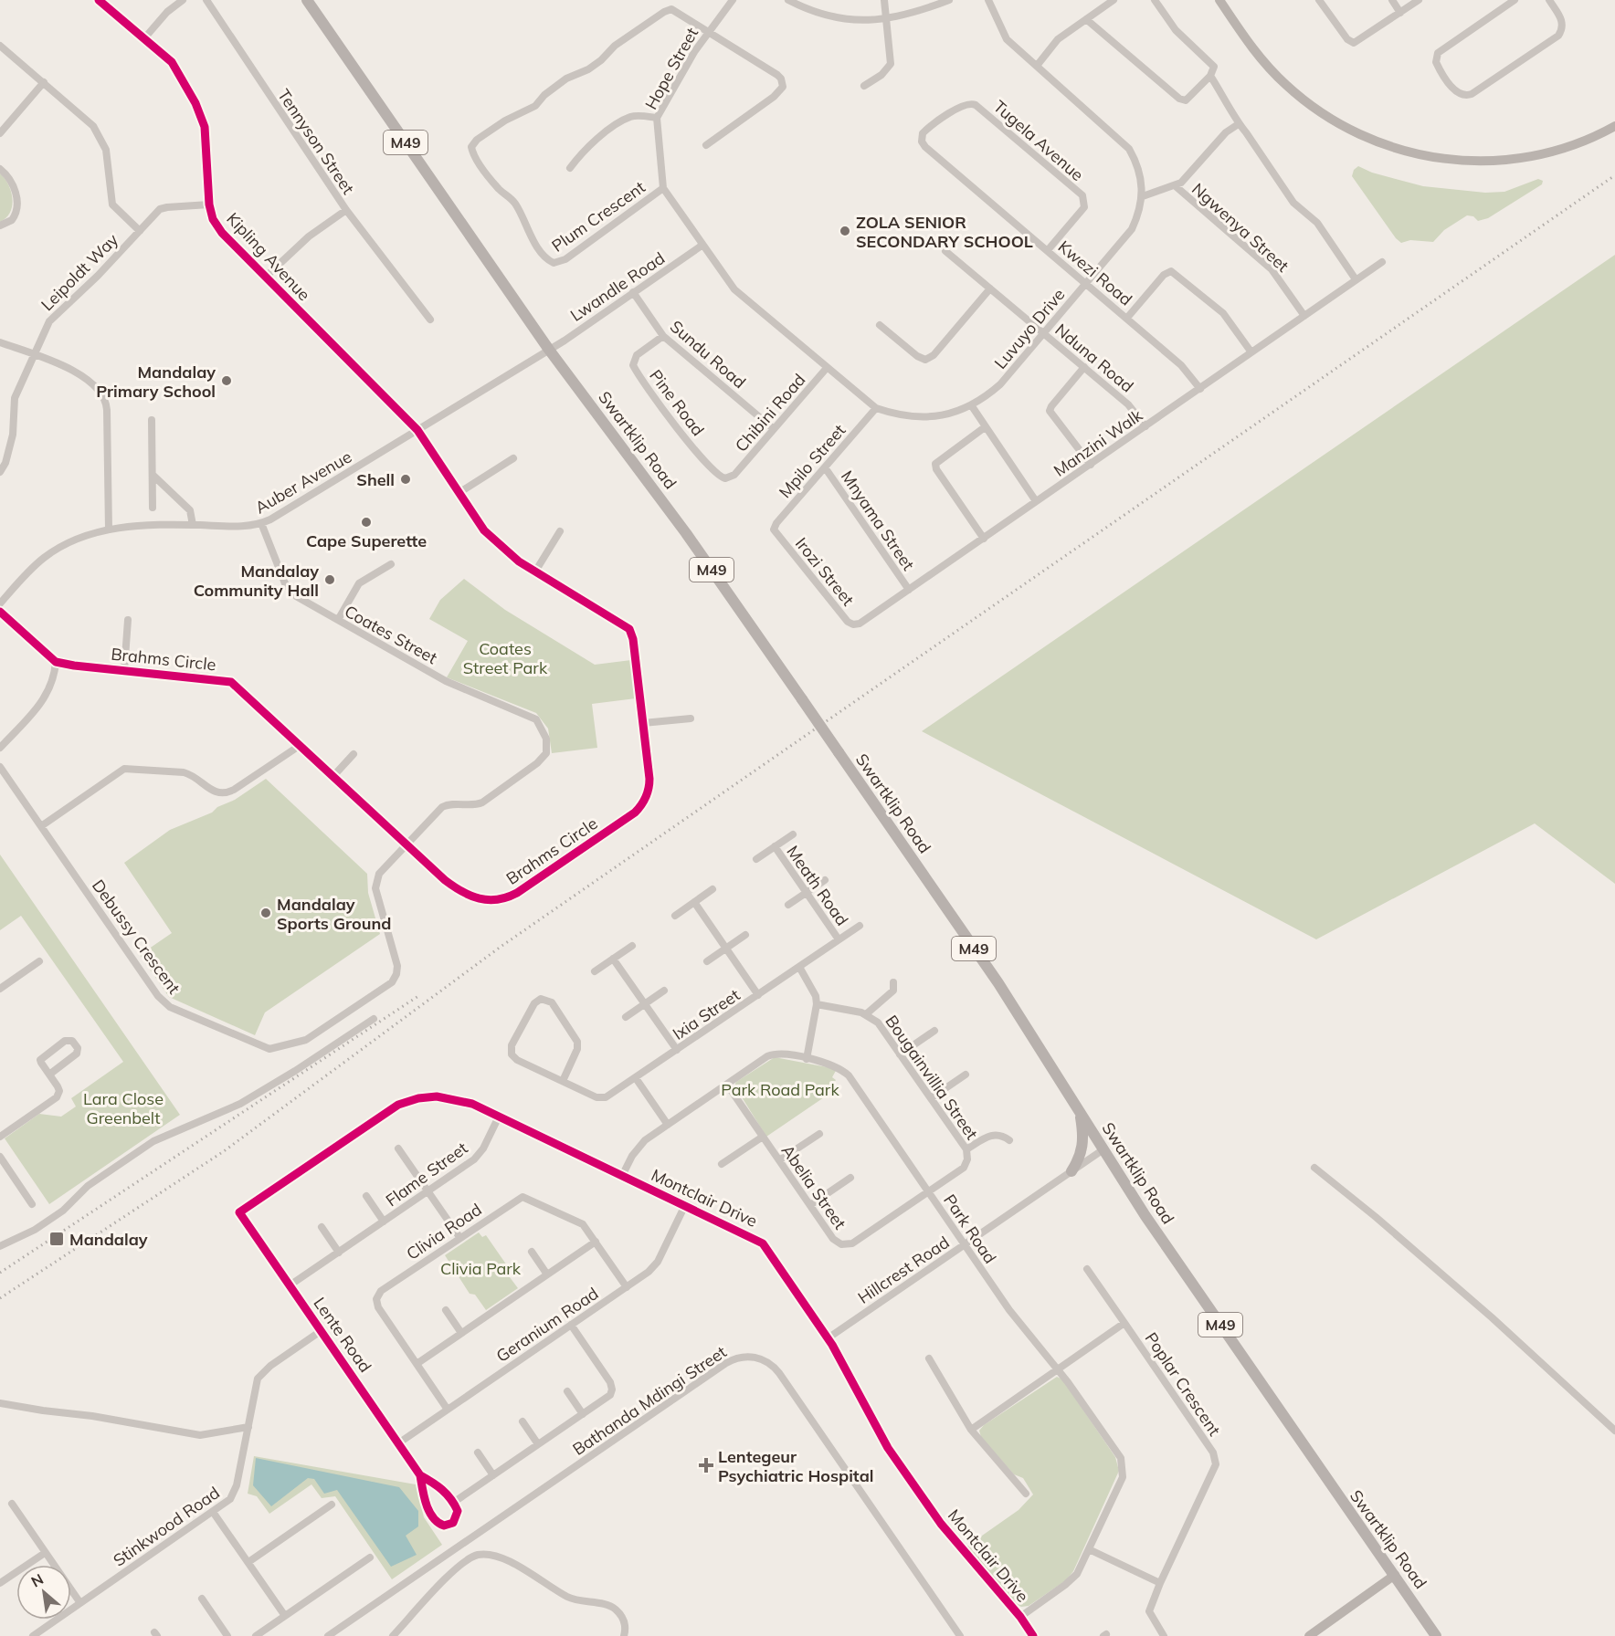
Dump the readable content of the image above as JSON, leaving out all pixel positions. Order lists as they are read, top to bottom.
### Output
{
  "streets": {
    "main road": ["M49", "Swartklip Road"],
    "street": [
      "Hope Street",
      "Tugela Avenue",
      "Tennyson Street",
      "Plum Crescent",
      "Ngwenya Street",
      "Kipling Avenue",
      "Leipoldt Way",
      "Kwezi Road",
      "Lwandle Road",
      "Luvuyo Drive",
      "Sundu Road",
      "Nduna Road",
      "Pine Road",
      "Chibini Road",
      "Manzini Walk",
      "Mpilo Street",
      "Auber Avenue",
      "Mnyama Street",
      "Irozi Street",
      "Coates Street",
      "Brahms Circle",
      "Meath Road",
      "Debussy Crescent",
      "Ixia Street",
      "Bougainvillia Street",
      "Flame Street",
      "Abelia Street",
      "Montclair Drive",
      "Park Road",
      "Clivia Road",
      "Hillcrest Road",
      "Geranium Road",
      "Lente Road",
      "Poplar Crescent",
      "Bathanda Mdingi Street",
      "Stinkwood Road"
    ]
  },
  "crossings": [
    ["Hope Street", "Plum Crescent"],
    ["Hope Street", "Lwandle Road"],
    ["Hope Street", "Luvuyo Drive"],
    ["Tugela Avenue", "Kwezi Road"],
    ["Tennyson Street", "Kipling Avenue"],
    ["Ngwenya Street", "Manzini Walk"],
    ["Kipling Avenue", "Leipoldt Way"],
    ["Kipling Avenue", "Auber Avenue"],
    ["Kipling Avenue", "Brahms Circle"],
    ["Kwezi Road", "Luvuyo Drive"],
    ["Kwezi Road", "Manzini Walk"],
    ["Lwandle Road", "Luvuyo Drive"],
    ["Lwandle Road", "Sundu Road"],
    ["Lwandle Road", "Swartklip Road"],
    ["Lwandle Road", "Auber Avenue"],
    ["Luvuyo Drive", "Nduna Road"],
    ["Luvuyo Drive", "Chibini Road"],
    ["Luvuyo Drive", "Mpilo Street"],
    ["Sundu Road", "Pine Road"],
    ["Sundu Road", "Chibini Road"],
    ["Nduna Road", "Manzini Walk"],
    ["Pine Road", "Chibini Road"],
    ["Swartklip Road", "Auber Avenue"],
    ["Swartklip Road", "Hillcrest Road"],
    ["Manzini Walk", "Mnyama Street"],
    ["Manzini Walk", "Irozi Street"],
    ["Mpilo Street", "Mnyama Street"],
    ["Mpilo Street", "Irozi Street"],
    ["Auber Avenue", "Coates Street"],
    ["Auber Avenue", "Brahms Circle"],
    ["Coates Street", "Brahms Circle"],
    ["Coates Street", "Debussy Crescent"],
    ["Brahms Circle", "Debussy Crescent"],
    ["Meath Road", "Ixia Street"],
    ["Bougainvillia Street", "Abelia Street"],
    ["Bougainvillia Street", "Park Road"],
    ["Flame Street", "Montclair Drive"],
    ["Flame Street", "Lente Road"],
    ["Abelia Street", "Park Road"],
    ["Montclair Drive", "Park Road"],
    ["Montclair Drive", "Hillcrest Road"],
    ["Montclair Drive", "Geranium Road"],
    ["Montclair Drive", "Lente Road"],
    ["Park Road", "Hillcrest Road"],
    ["Park Road", "Poplar Crescent"],
    ["Clivia Road", "Geranium Road"],
    ["Geranium Road", "Lente Road"],
    ["Lente Road", "Stinkwood Road"]
  ],
  "parks": [
    "Coates Street Park",
    "Park Road Park",
    "Lara Close Greenbelt",
    "Clivia Park"
  ],
  "places": {
    "other": [
      "ZOLA SENIOR SECONDARY SCHOOL",
      "Mandalay Primary School",
      "Shell",
      "Cape Superette",
      "Mandalay Community Hall",
      "Mandalay Sports Ground"
    ],
    "transit": ["Mandalay"],
    "health": ["Lentegeur Psychiatric Hospital"]
  },
  "north": "top left"
}
